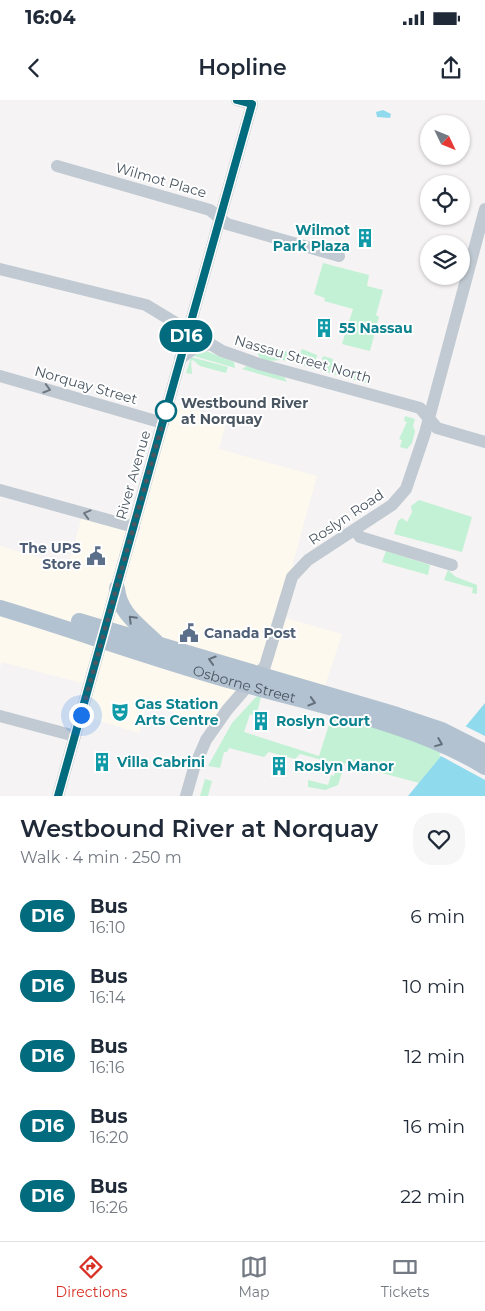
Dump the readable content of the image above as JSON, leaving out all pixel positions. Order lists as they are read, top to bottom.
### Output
{
  "streets": {
    "main road": ["Osborne Street"],
    "street": [
      "Wilmot Place",
      "Nassau Street North",
      "Norquay Street",
      "River Avenue",
      "Roslyn Road"
    ]
  },
  "crossings": [
    ["Wilmot Place", "River Avenue"],
    ["Nassau Street North", "River Avenue"],
    ["Nassau Street North", "Roslyn Road"],
    ["Norquay Street", "River Avenue"],
    ["River Avenue", "Osborne Street"],
    ["Roslyn Road", "Osborne Street"]
  ],
  "places": {
    "building": [
      "Wilmot Park Plaza",
      "55 Nassau",
      "Roslyn Court",
      "Villa Cabrini",
      "Roslyn Manor"
    ],
    "other": ["Westbound River at Norquay"],
    "public building": ["The UPS Store", "Canada Post"],
    "theatre": ["Gas Station Arts Centre"]
  },
  "lines": ["bus line D16"],
  "north": "bottom right",
  "page": {
    "status": "16:04",
    "header": "Hopline",
    "on_map": "D16",
    "heading": ["Westbound River at Norquay", "Walk · 4 min · 250 m"],
    "list": [
      {
        "mark": "D16",
        "name": "Bus",
        "note": "16:10",
        "value": "6 min"
      },
      {
        "mark": "D16",
        "name": "Bus",
        "note": "16:14",
        "value": "10 min"
      },
      {
        "mark": "D16",
        "name": "Bus",
        "note": "16:16",
        "value": "12 min"
      },
      {
        "mark": "D16",
        "name": "Bus",
        "note": "16:20",
        "value": "16 min"
      },
      {
        "mark": "D16",
        "name": "Bus",
        "note": "16:26",
        "value": "22 min"
      }
    ],
    "tabs": ["Directions", "Map", "Tickets"]
  }
}
